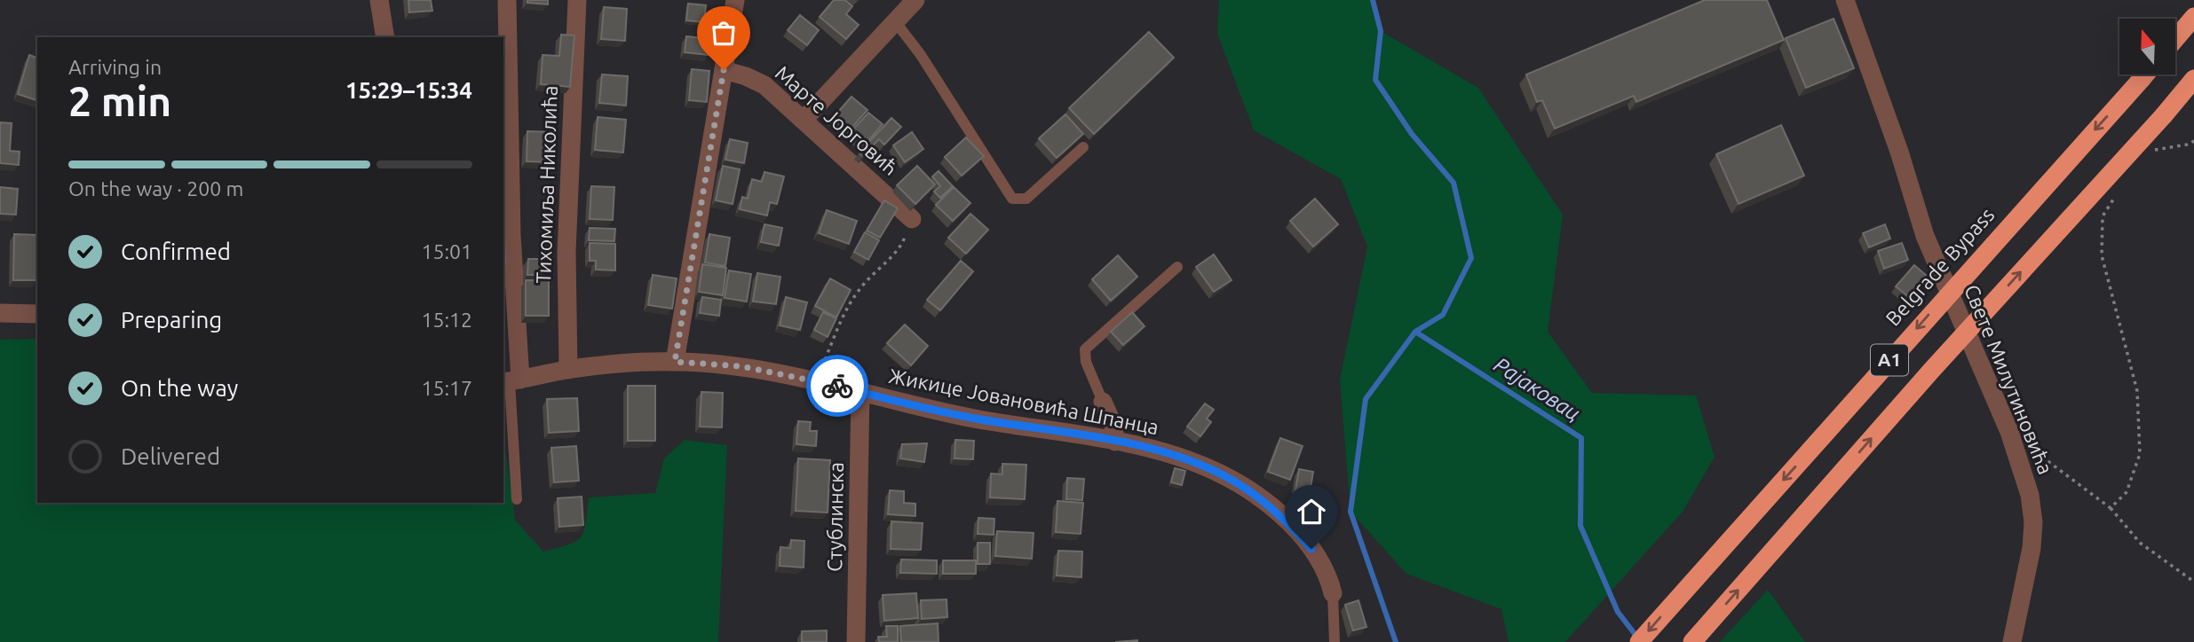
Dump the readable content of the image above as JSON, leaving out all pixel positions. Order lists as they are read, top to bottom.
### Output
{
  "streets": {
    "highway": ["Belgrade Bypass", "A1"],
    "street": [
      "Марте Јорговић",
      "Тихомиља Николића",
      "Свете Милутиновића",
      "Жикице Јовановића Шпанца",
      "Стублинска"
    ]
  },
  "crossings": [
    ["Тихомиља Николића", "Жикице Јовановића Шпанца"],
    ["Жикице Јовановића Шпанца", "Стублинска"]
  ],
  "water": ["Рајаковац"],
  "north": "top",
  "page": {
    "heading": ["2 min", "Arriving in", "15:29–15:34"],
    "bar": "On the way · 200 m",
    "list": [
      ["Confirmed", "15:01"],
      ["Preparing", "15:12"],
      ["On the way", "15:17"],
      "Delivered"
    ]
  }
}
